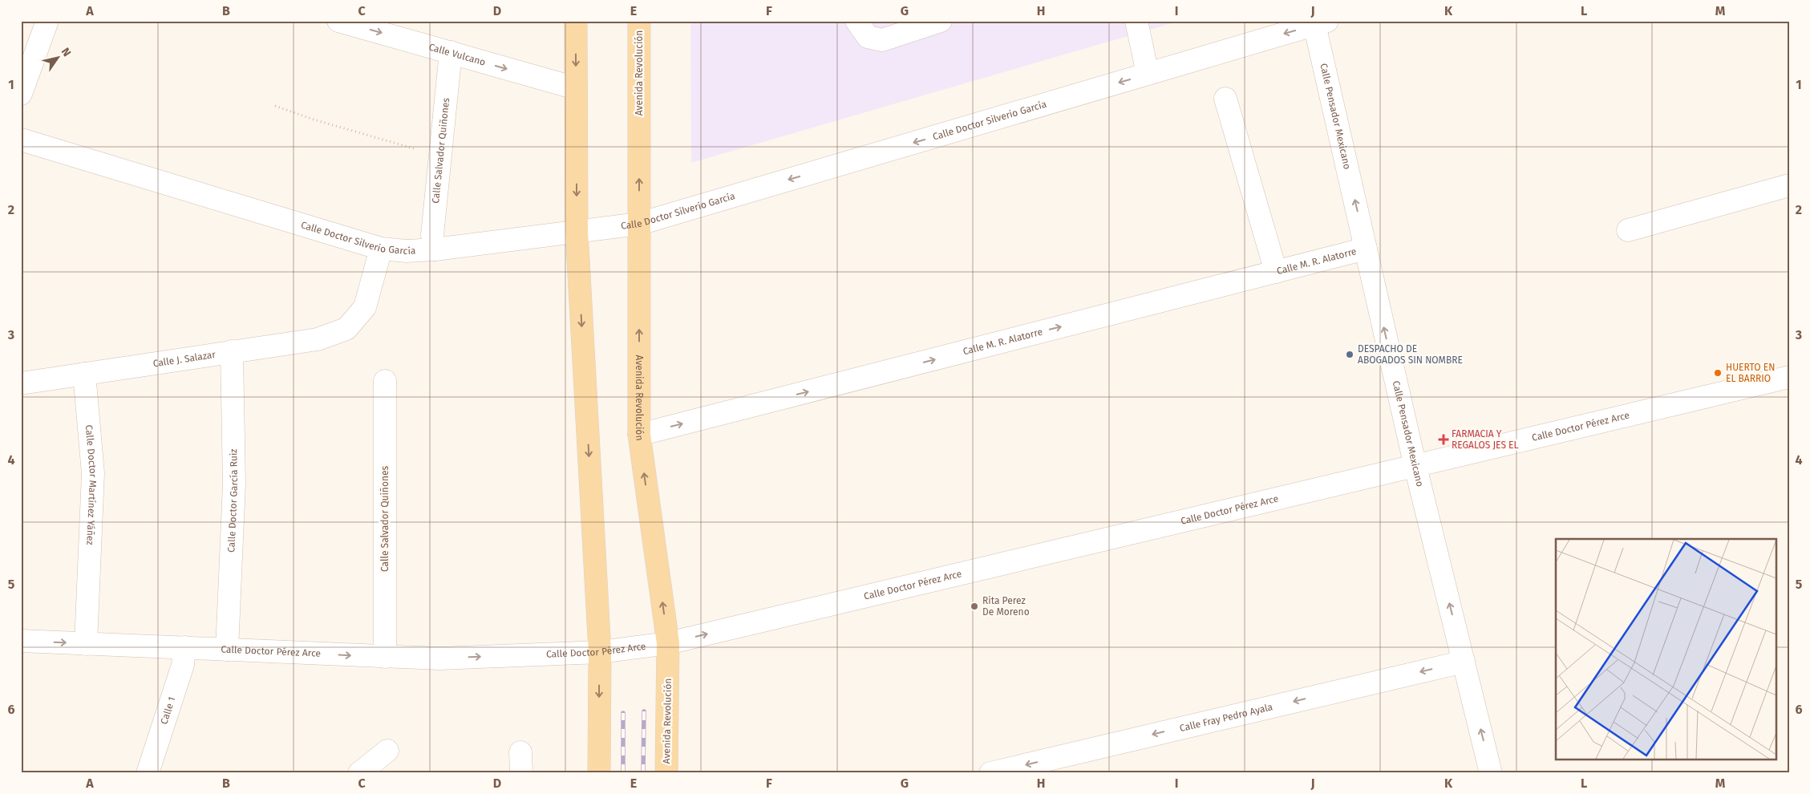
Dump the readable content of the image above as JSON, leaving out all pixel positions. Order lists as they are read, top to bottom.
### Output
{
  "streets": {
    "main road": ["Avenida Revolución"],
    "street": [
      "Calle Vulcano",
      "Calle Pensador Mexicano",
      "Calle Doctor Silverio García",
      "Calle Salvador Quiñones",
      "Calle M. R. Alatorre",
      "Calle J. Salazar",
      "Calle Doctor Pérez Arce",
      "Calle Doctor Martínez Yáñez",
      "Calle Doctor García Ruiz",
      "Calle 1",
      "Calle Fray Pedro Ayala"
    ]
  },
  "crossings": [
    ["Calle Vulcano", "Calle Salvador Quiñones"],
    ["Avenida Revolución", "Calle Doctor Silverio García"],
    ["Avenida Revolución", "Calle M. R. Alatorre"],
    ["Avenida Revolución", "Calle Doctor Pérez Arce"],
    ["Calle Pensador Mexicano", "Calle Doctor Silverio García"],
    ["Calle Pensador Mexicano", "Calle M. R. Alatorre"],
    ["Calle Pensador Mexicano", "Calle Doctor Pérez Arce"],
    ["Calle Pensador Mexicano", "Calle Fray Pedro Ayala"],
    ["Calle Doctor Silverio García", "Calle Salvador Quiñones"],
    ["Calle Doctor Silverio García", "Calle J. Salazar"],
    ["Calle Salvador Quiñones", "Calle Doctor Pérez Arce"],
    ["Calle J. Salazar", "Calle Doctor Martínez Yáñez"],
    ["Calle J. Salazar", "Calle Doctor García Ruiz"],
    ["Calle Doctor Pérez Arce", "Calle Doctor Martínez Yáñez"],
    ["Calle Doctor Pérez Arce", "Calle Doctor García Ruiz"],
    ["Calle Doctor Pérez Arce", "Calle 1"]
  ],
  "one_way": [
    "Calle Vulcano",
    "Calle Pensador Mexicano",
    "Calle Doctor Silverio García",
    "Calle M. R. Alatorre",
    "Calle Doctor Pérez Arce",
    "Calle Fray Pedro Ayala"
  ],
  "places": {
    "other": ["DESPACHO DE ABOGADOS SIN NOMBRE", "HUERTO EN EL BARRIO", "Rita Perez De Moreno"],
    "health": ["FARMACIA Y REGALOS JES EL"]
  },
  "north": "top right",
  "grid": {
    "columns": [
      "A",
      "B",
      "C",
      "D",
      "E",
      "F",
      "G",
      "H",
      "I",
      "J",
      "K",
      "L",
      "M"
    ],
    "rows": [
      "1",
      "2",
      "3",
      "4",
      "5",
      "6"
    ]
  }
}
